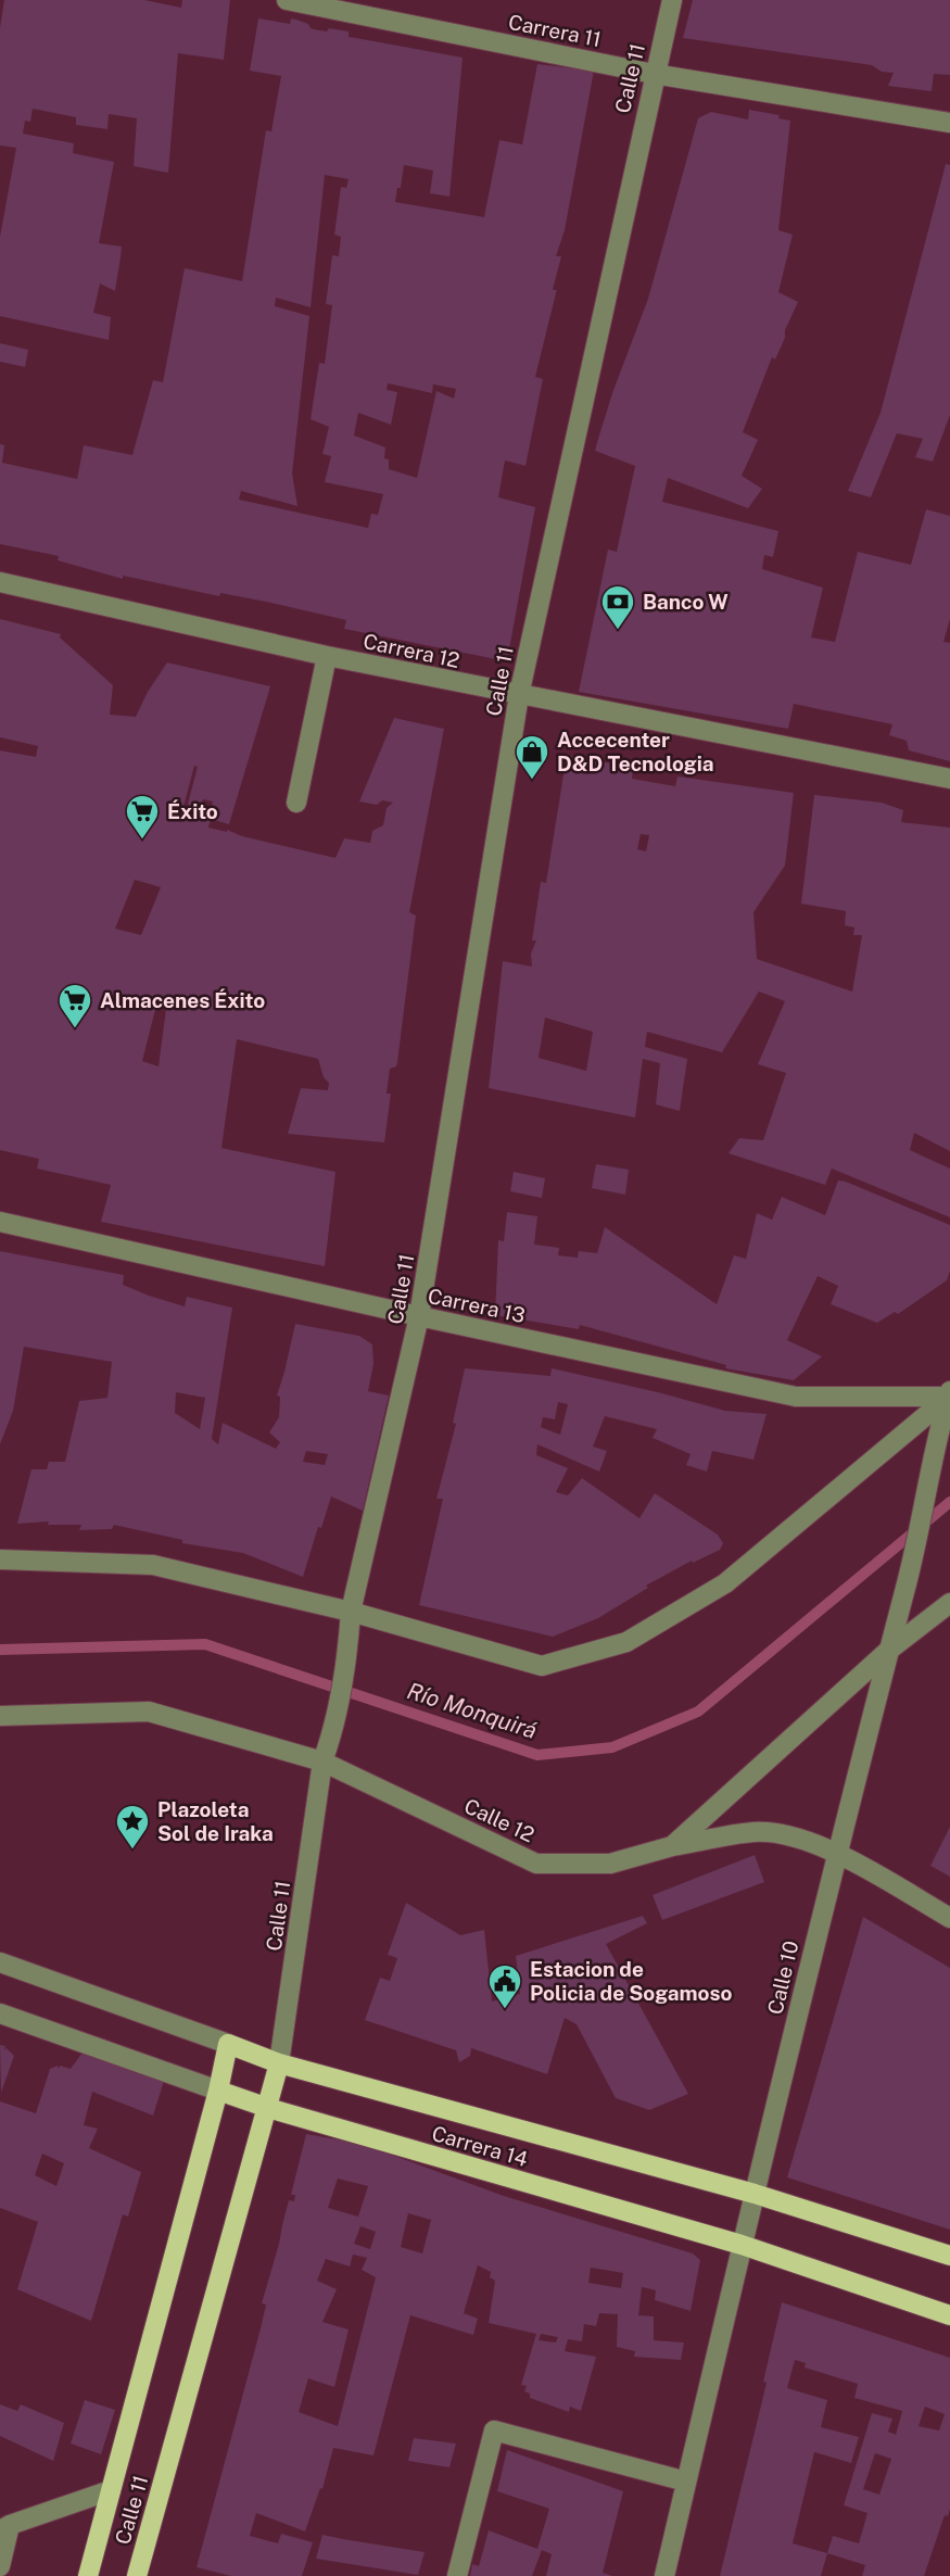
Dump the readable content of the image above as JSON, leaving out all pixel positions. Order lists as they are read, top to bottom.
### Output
{
  "streets": {
    "main road": ["Calle 11", "Carrera 14"],
    "street": [
      "Carrera 11",
      "Carrera 12",
      "Carrera 13",
      "Calle 12",
      "Calle 10"
    ]
  },
  "crossings": [
    ["Carrera 11", "Calle 11"],
    ["Calle 11", "Carrera 12"],
    ["Calle 11", "Carrera 13"],
    ["Calle 11", "Calle 12"],
    ["Calle 11", "Carrera 14"],
    ["Carrera 13", "Calle 10"],
    ["Calle 12", "Calle 10"],
    ["Calle 10", "Carrera 14"]
  ],
  "water": ["Río Monquirá"],
  "places": {
    "bank": ["Banco W"],
    "shop": ["Accecenter D&D Tecnologia"],
    "supermarket": ["Éxito", "Almacenes Éxito"],
    "place": ["Plazoleta Sol de Iraka"],
    "public building": ["Estacion de Policia de Sogamoso"]
  }
}
